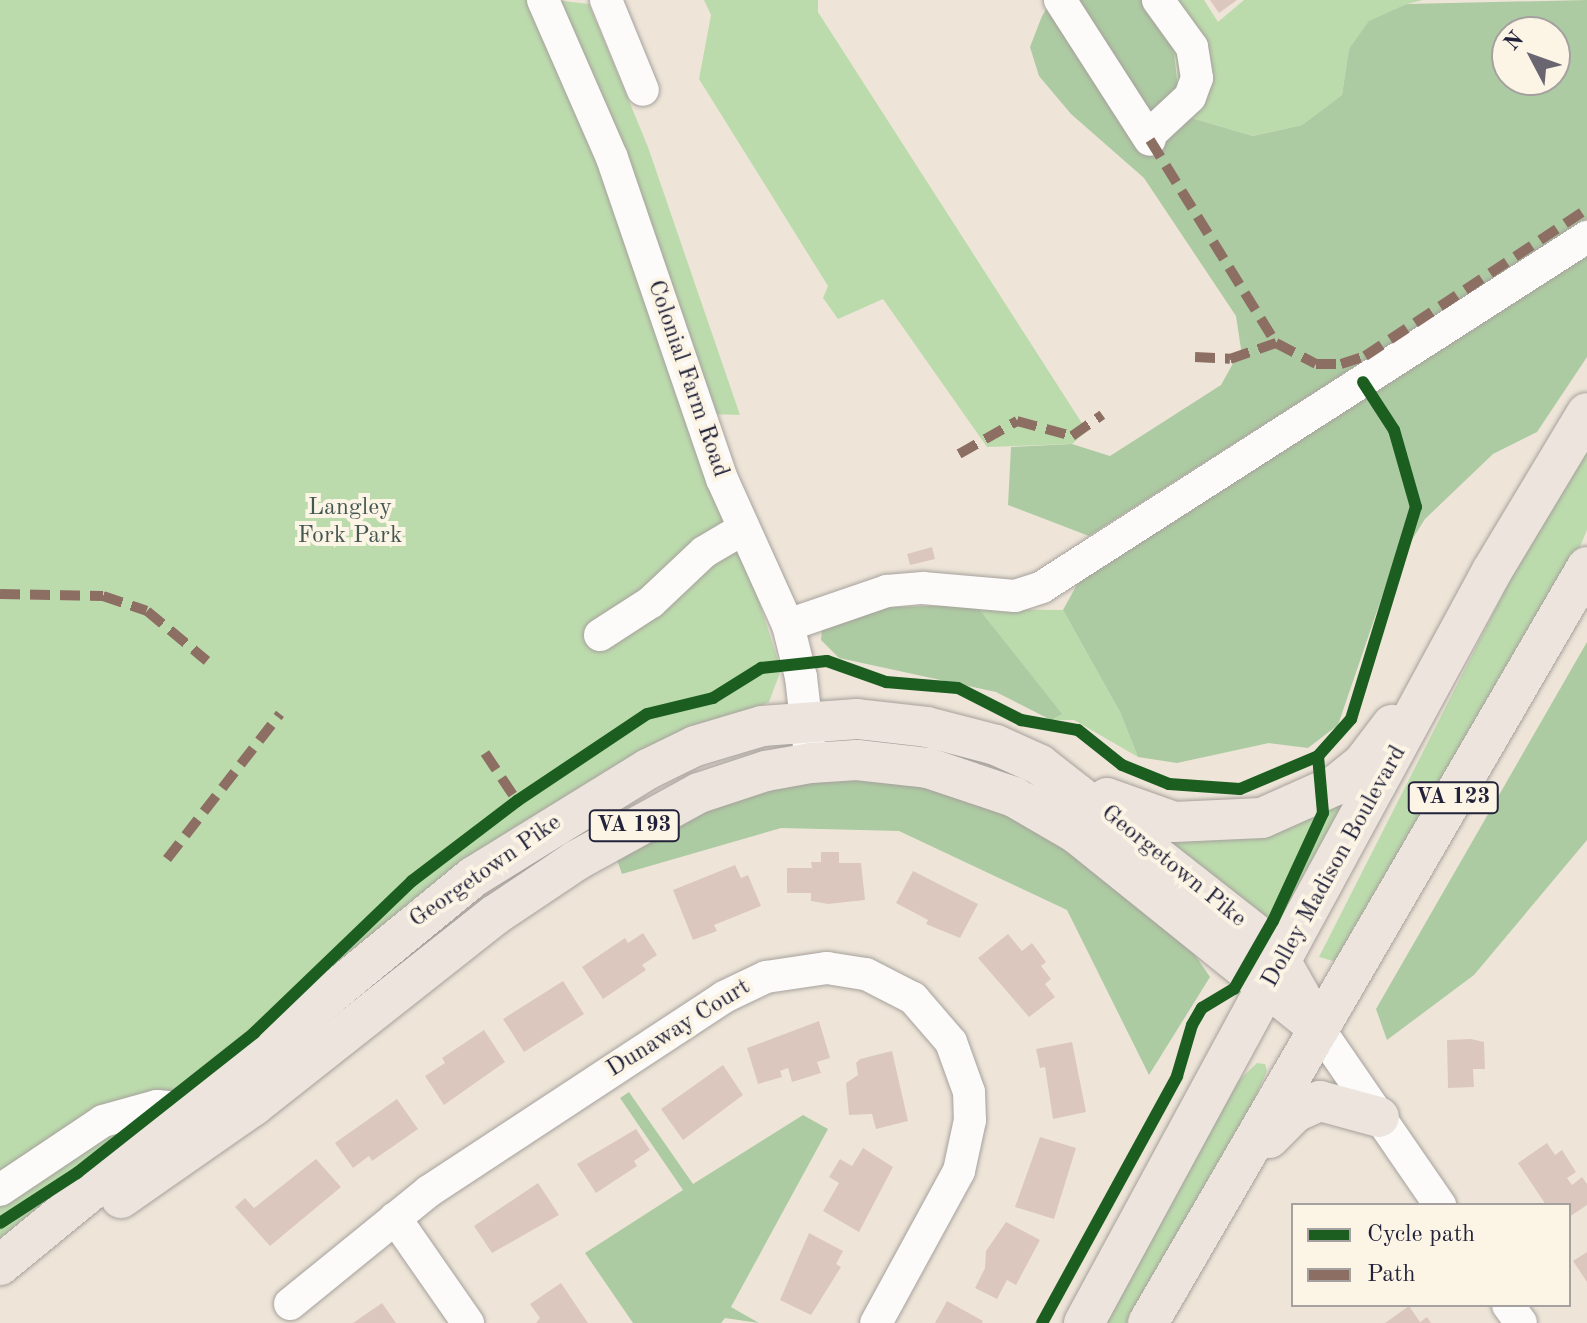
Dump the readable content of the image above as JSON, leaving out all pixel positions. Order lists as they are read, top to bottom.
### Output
{
  "streets": {
    "main road": [
      "VA 123",
      "VA 193",
      "Georgetown Pike",
      "Dolley Madison Boulevard"
    ],
    "street": ["Colonial Farm Road", "Dunaway Court"]
  },
  "crossings": [
    ["Colonial Farm Road", "Georgetown Pike"],
    ["VA 123", "Georgetown Pike"],
    ["Georgetown Pike", "Dolley Madison Boulevard"]
  ],
  "parks": ["Langley Fork Park"],
  "legend": ["Cycle path", "Path"],
  "north": "top left"
}
